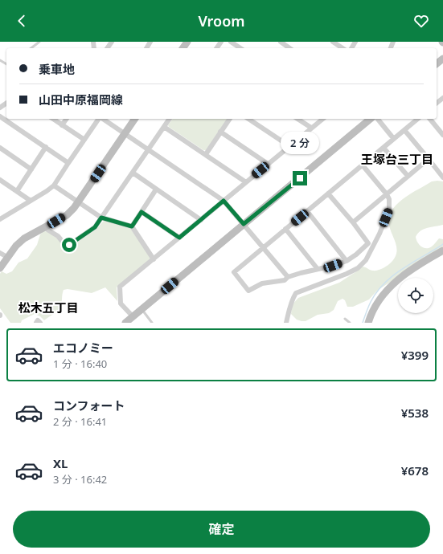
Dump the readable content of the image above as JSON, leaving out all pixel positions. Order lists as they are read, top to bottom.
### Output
{
  "districts": ["王塚台三丁目", "松木五丁目"],
  "page": {
    "header": "Vroom",
    "banner": ["乗車地", "山田中原福岡線"],
    "bubble": "2 分",
    "list": [
      {
        "name": "エコノミー",
        "note": "1 分 · 16:40",
        "value": "¥399"
      },
      {
        "name": "コンフォート",
        "note": "2 分 · 16:41",
        "value": "¥538"
      },
      {
        "name": "XL",
        "note": "3 分 · 16:42",
        "value": "¥678"
      }
    ],
    "buttons": "確定"
  }
}
